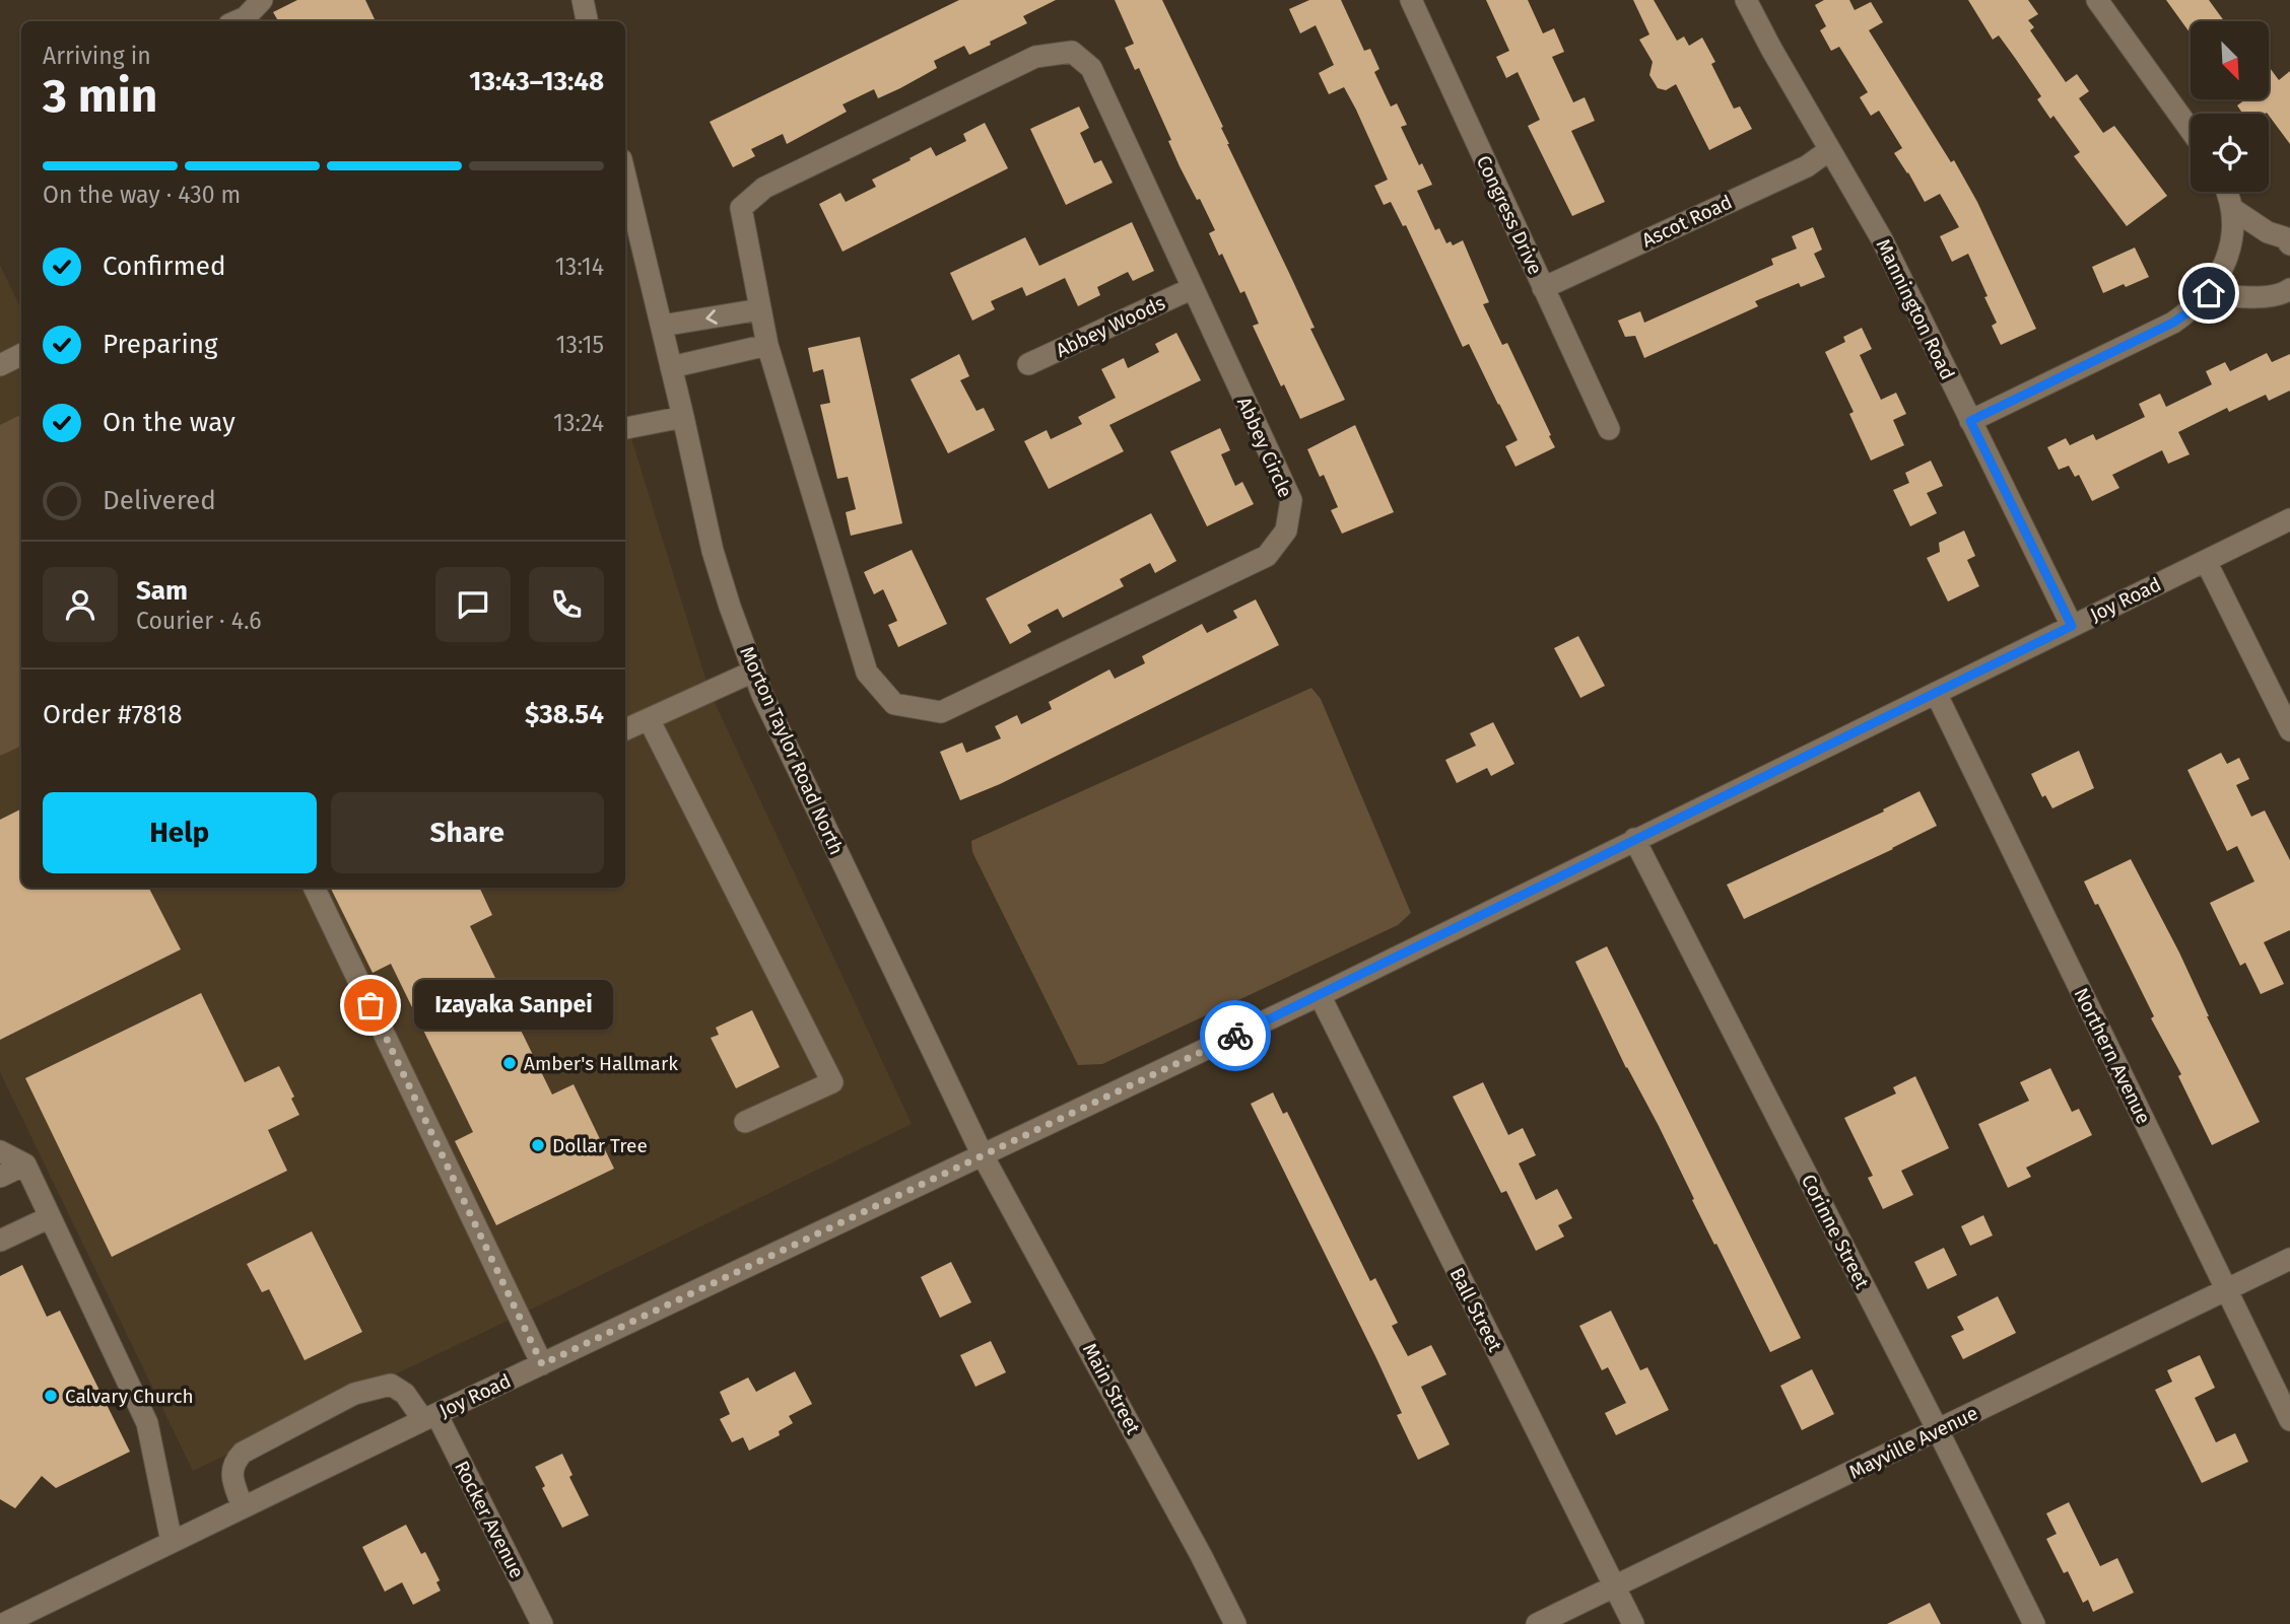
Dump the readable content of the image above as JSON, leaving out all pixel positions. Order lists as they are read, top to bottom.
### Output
{
  "streets": {
    "street": [
      "Congress Drive",
      "Ascot Road",
      "Mannington Road",
      "Abbey Woods",
      "Abbey Circle",
      "Joy Road",
      "Morton Taylor Road North",
      "Northern Avenue",
      "Corinne Street",
      "Ball Street",
      "Main Street",
      "Mayville Avenue",
      "Rocker Avenue"
    ]
  },
  "crossings": [
    ["Congress Drive", "Ascot Road"],
    ["Ascot Road", "Mannington Road"],
    ["Mannington Road", "Joy Road"],
    ["Abbey Woods", "Abbey Circle"],
    ["Joy Road", "Morton Taylor Road North"],
    ["Joy Road", "Northern Avenue"],
    ["Joy Road", "Corinne Street"],
    ["Joy Road", "Ball Street"],
    ["Joy Road", "Main Street"],
    ["Joy Road", "Rocker Avenue"],
    ["Morton Taylor Road North", "Main Street"],
    ["Northern Avenue", "Mayville Avenue"],
    ["Corinne Street", "Mayville Avenue"],
    ["Ball Street", "Mayville Avenue"]
  ],
  "places": [
    "Izayaka Sanpei",
    "Amber's Hallmark",
    "Dollar Tree",
    "Calvary Church"
  ],
  "north": "bottom right",
  "page": {
    "heading": ["3 min", "Arriving in", "13:43–13:48"],
    "panel": [
      "Sam",
      "Courier · 4.6",
      "Order #7818",
      "$38.54"
    ],
    "bar": "On the way · 430 m",
    "list": [
      ["Confirmed", "13:14"],
      ["Preparing", "13:15"],
      ["On the way", "13:24"],
      "Delivered"
    ],
    "buttons": ["Help", "Share"],
    "bubble": "Izayaka Sanpei"
  }
}
